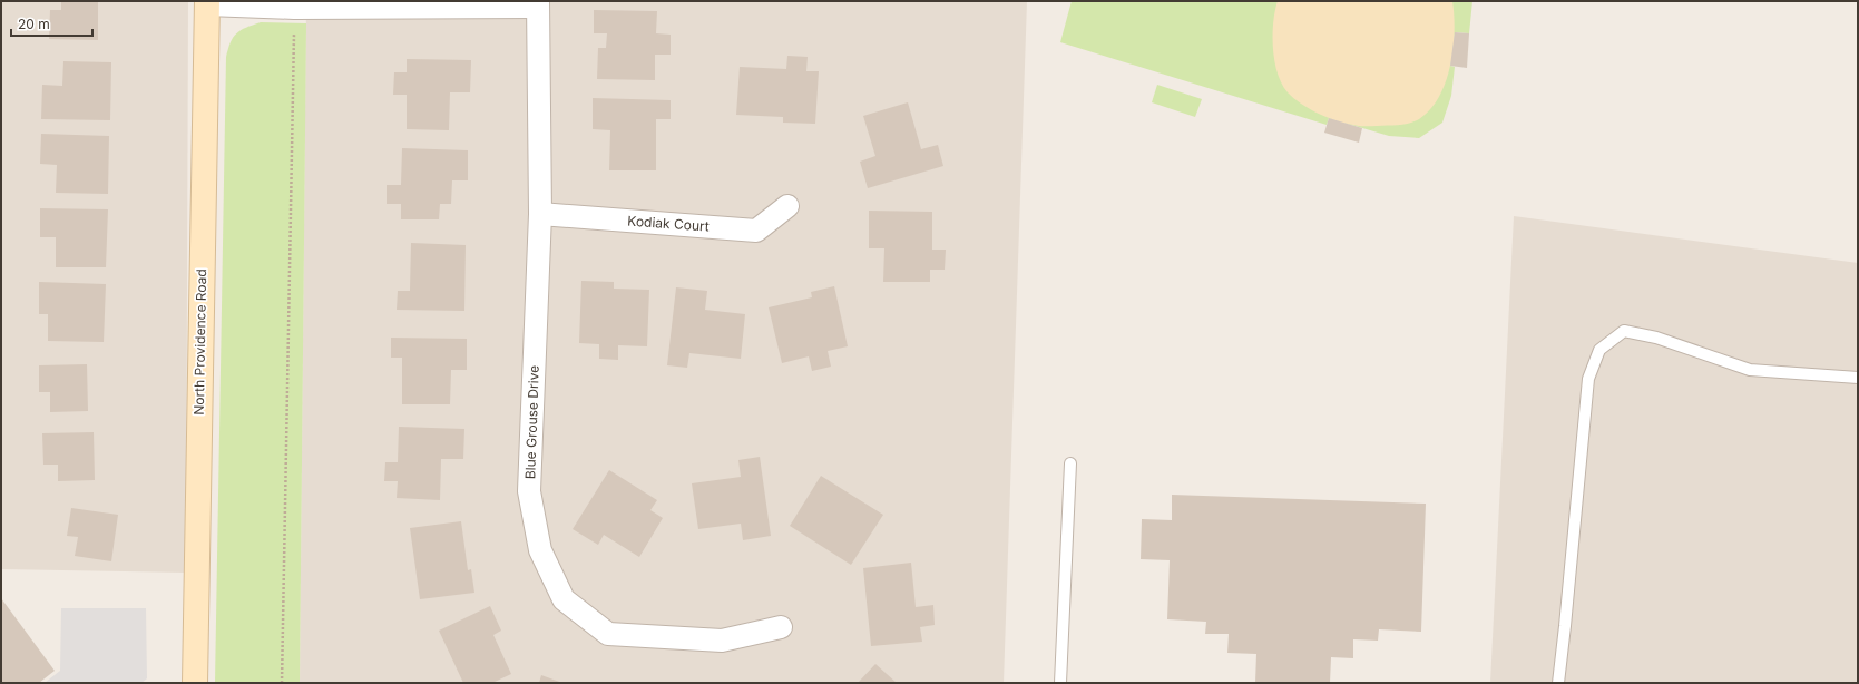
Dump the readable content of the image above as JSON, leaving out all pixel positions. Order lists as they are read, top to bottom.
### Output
{
  "streets": {
    "street": ["Kodiak Court", "North Providence Road", "Blue Grouse Drive"]
  },
  "crossings": [
    ["Kodiak Court", "Blue Grouse Drive"]
  ],
  "scale_bar": "20 m"
}
